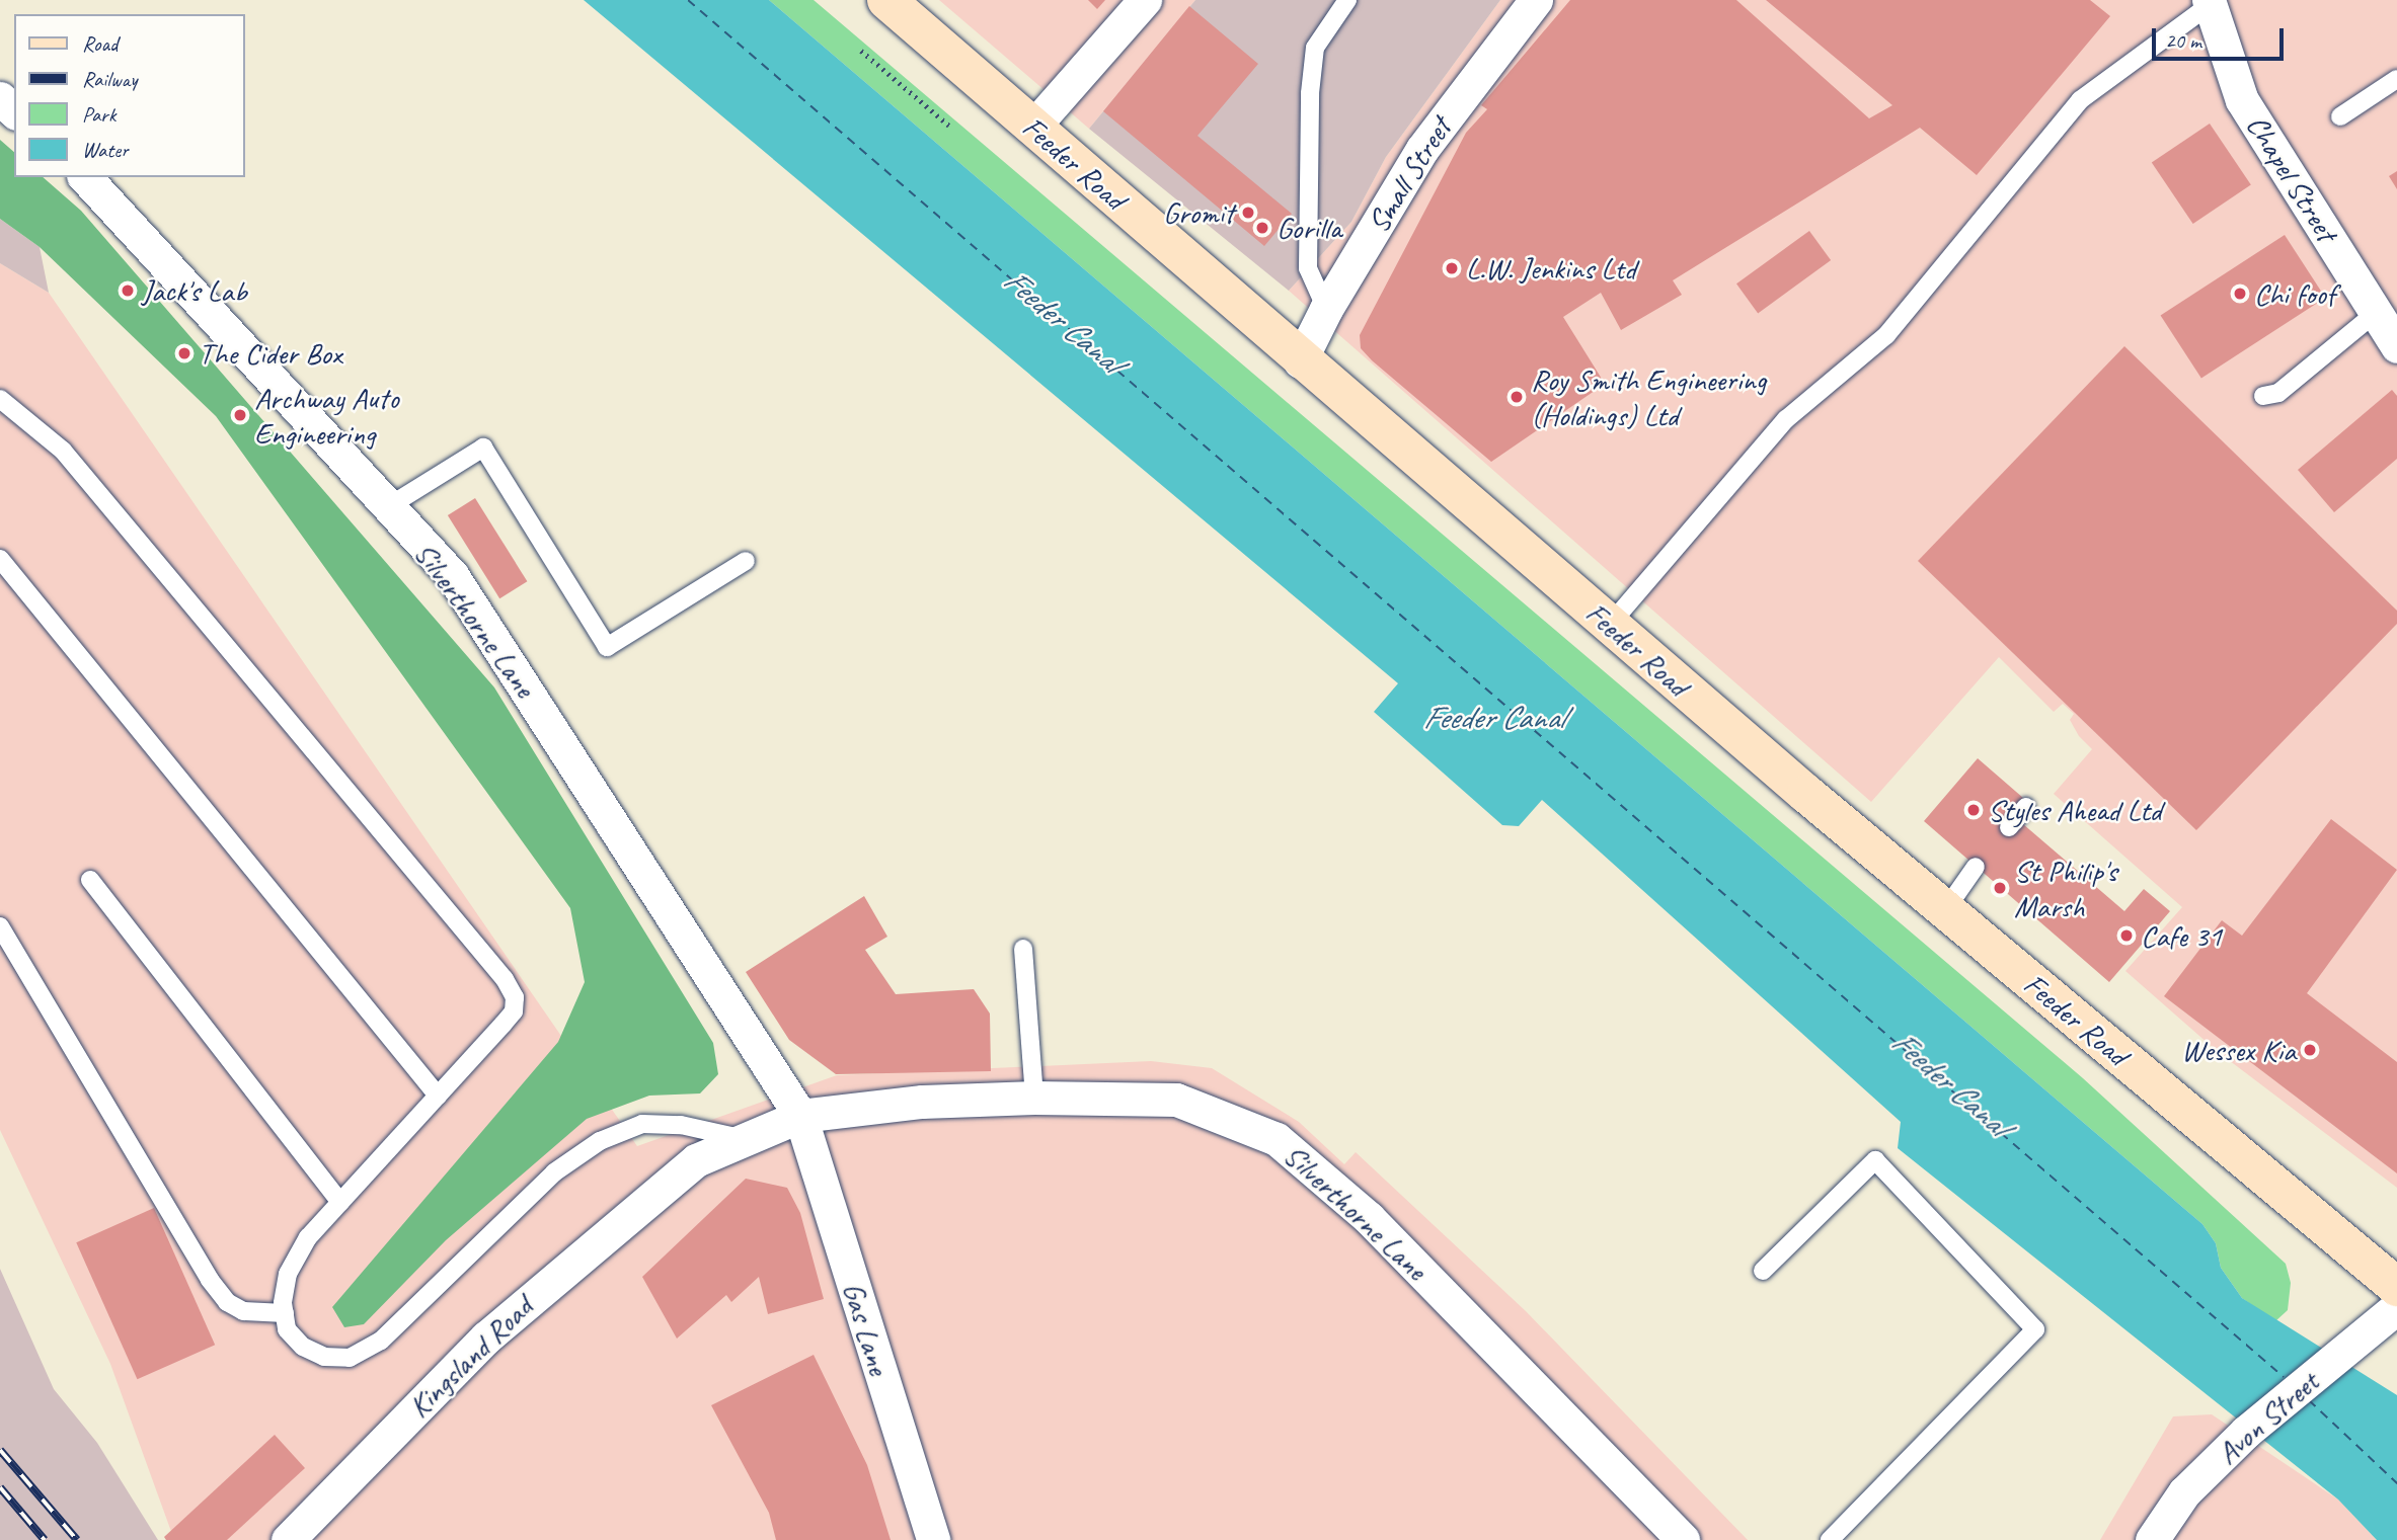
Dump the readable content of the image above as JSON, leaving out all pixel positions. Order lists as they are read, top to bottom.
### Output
{
  "streets": {
    "street": [
      "Feeder Road",
      "Small Street",
      "Chapel Street",
      "Silverthorne Lane",
      "Gas Lane",
      "Kingsland Road",
      "Avon Street"
    ]
  },
  "crossings": [
    ["Feeder Road", "Small Street"],
    ["Silverthorne Lane", "Gas Lane"],
    ["Silverthorne Lane", "Kingsland Road"]
  ],
  "water": ["Feeder Canal"],
  "places": [
    "Gromit",
    "Gorilla",
    "L.W. Jenkins Ltd",
    "Jack's Lab",
    "Chi foof",
    "The Cider Box",
    "Roy Smith Engineering (Holdings) Ltd",
    "Archway Auto Engineering",
    "Styles Ahead Ltd",
    "St Philip's Marsh",
    "Cafe 31",
    "Wessex Kia"
  ],
  "legend": [
    "Road",
    "Railway",
    "Park",
    "Water"
  ],
  "scale_bar": "20 m"
}
